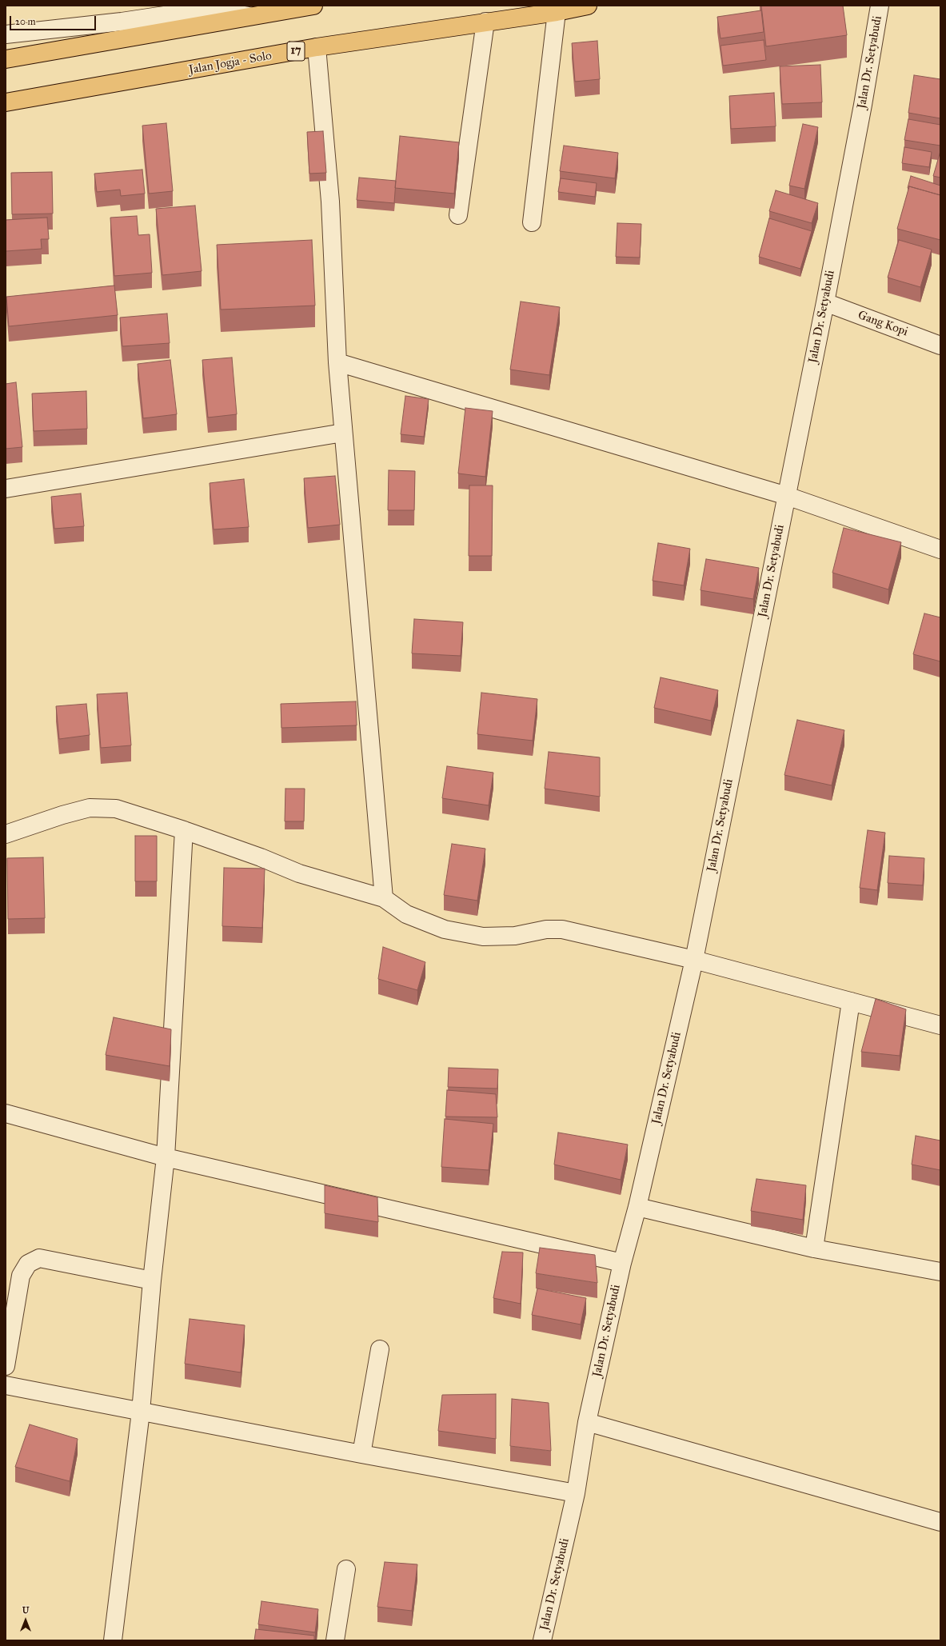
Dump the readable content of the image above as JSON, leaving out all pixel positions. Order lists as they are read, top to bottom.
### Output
{
  "streets": {
    "highway": ["17", "Jalan Jogja - Solo"],
    "street": ["Jalan Dr. Setyabudi", "Gang Kopi"]
  },
  "crossings": [
    ["Jalan Dr. Setyabudi", "Gang Kopi"]
  ],
  "scale_bar": "20 m",
  "north": "top"
}
